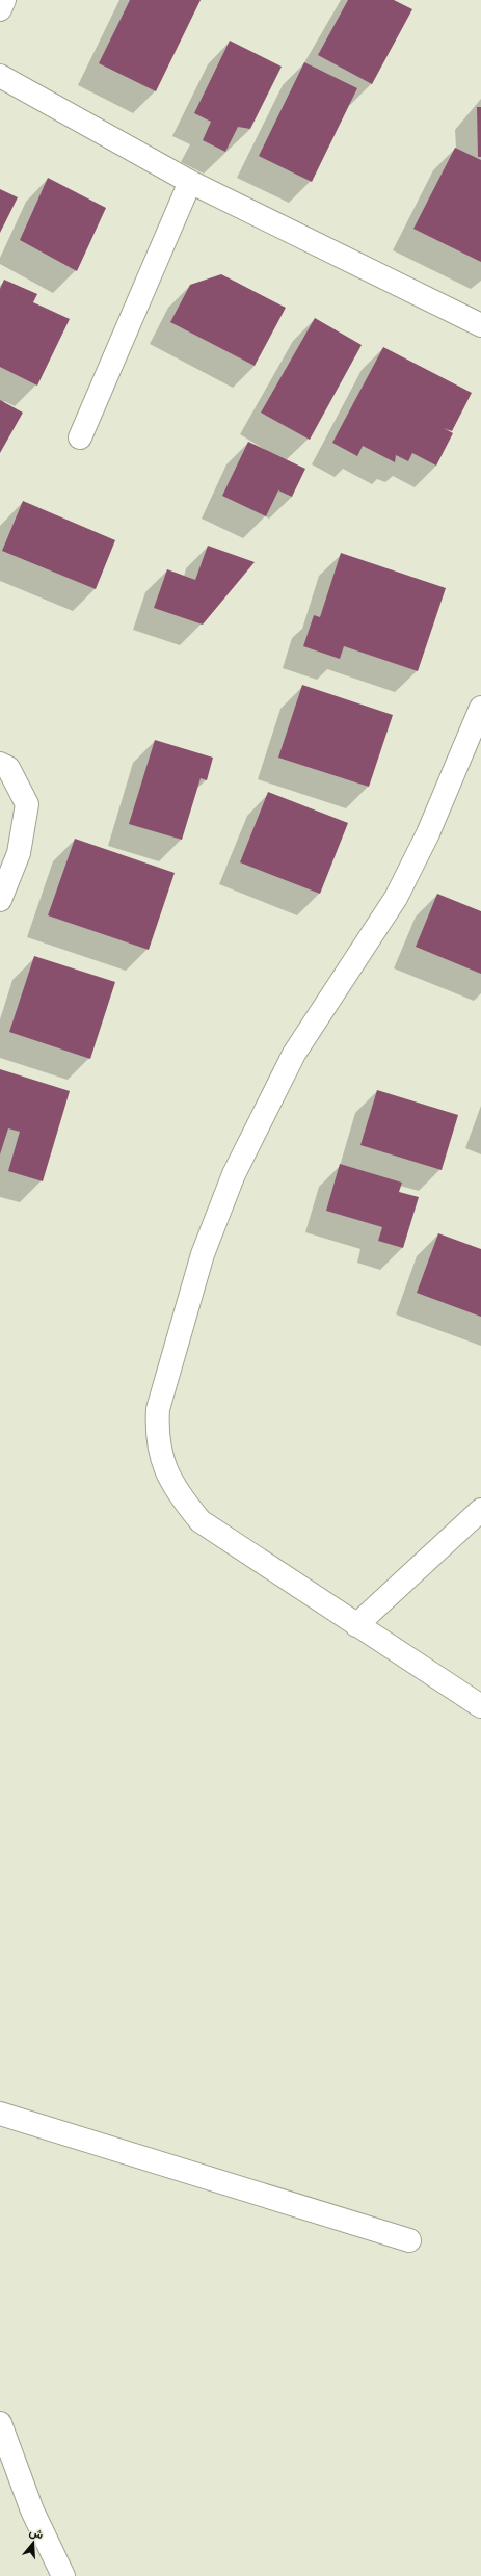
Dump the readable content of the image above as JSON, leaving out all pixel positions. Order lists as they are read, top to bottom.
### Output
{
  "north": "top"
}
